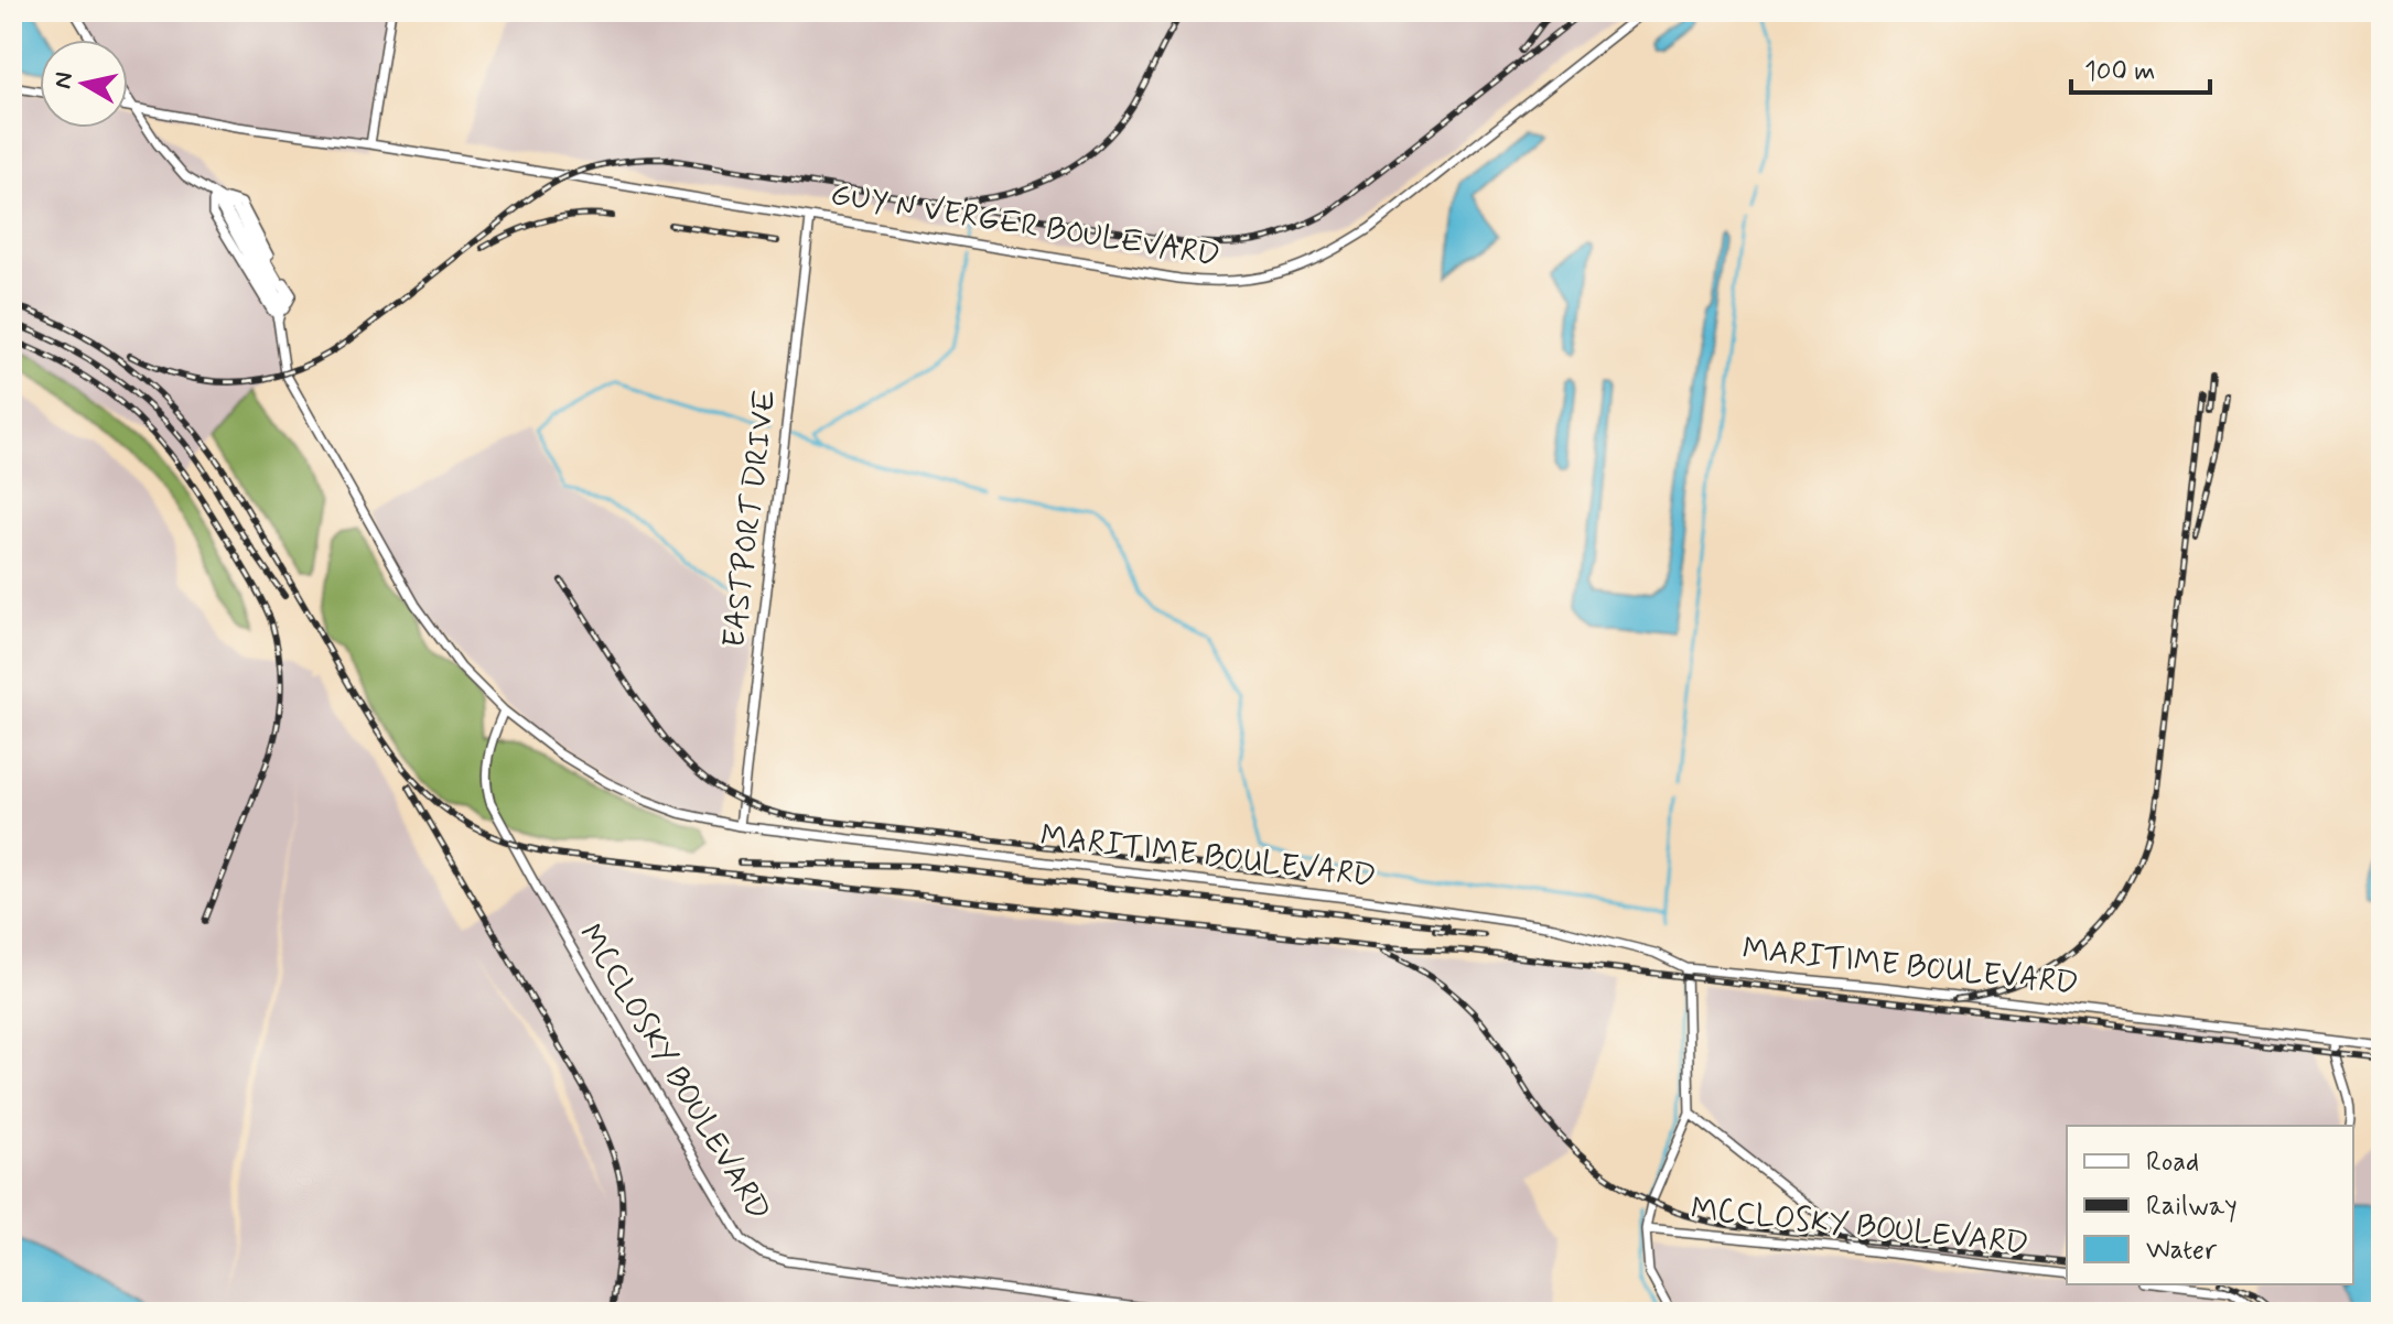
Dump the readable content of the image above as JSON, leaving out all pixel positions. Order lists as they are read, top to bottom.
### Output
{
  "streets": {
    "street": [
      "GUY N VERGER BOULEVARD",
      "EASTPORT DRIVE",
      "MARITIME BOULEVARD",
      "MCCLOSKY BOULEVARD"
    ]
  },
  "crossings": [
    ["GUY N VERGER BOULEVARD", "EASTPORT DRIVE"],
    ["GUY N VERGER BOULEVARD", "MARITIME BOULEVARD"],
    ["EASTPORT DRIVE", "MARITIME BOULEVARD"],
    ["MARITIME BOULEVARD", "MCCLOSKY BOULEVARD"]
  ],
  "legend": ["Road", "Railway", "Water"],
  "scale_bar": "100 m",
  "north": "left"
}
